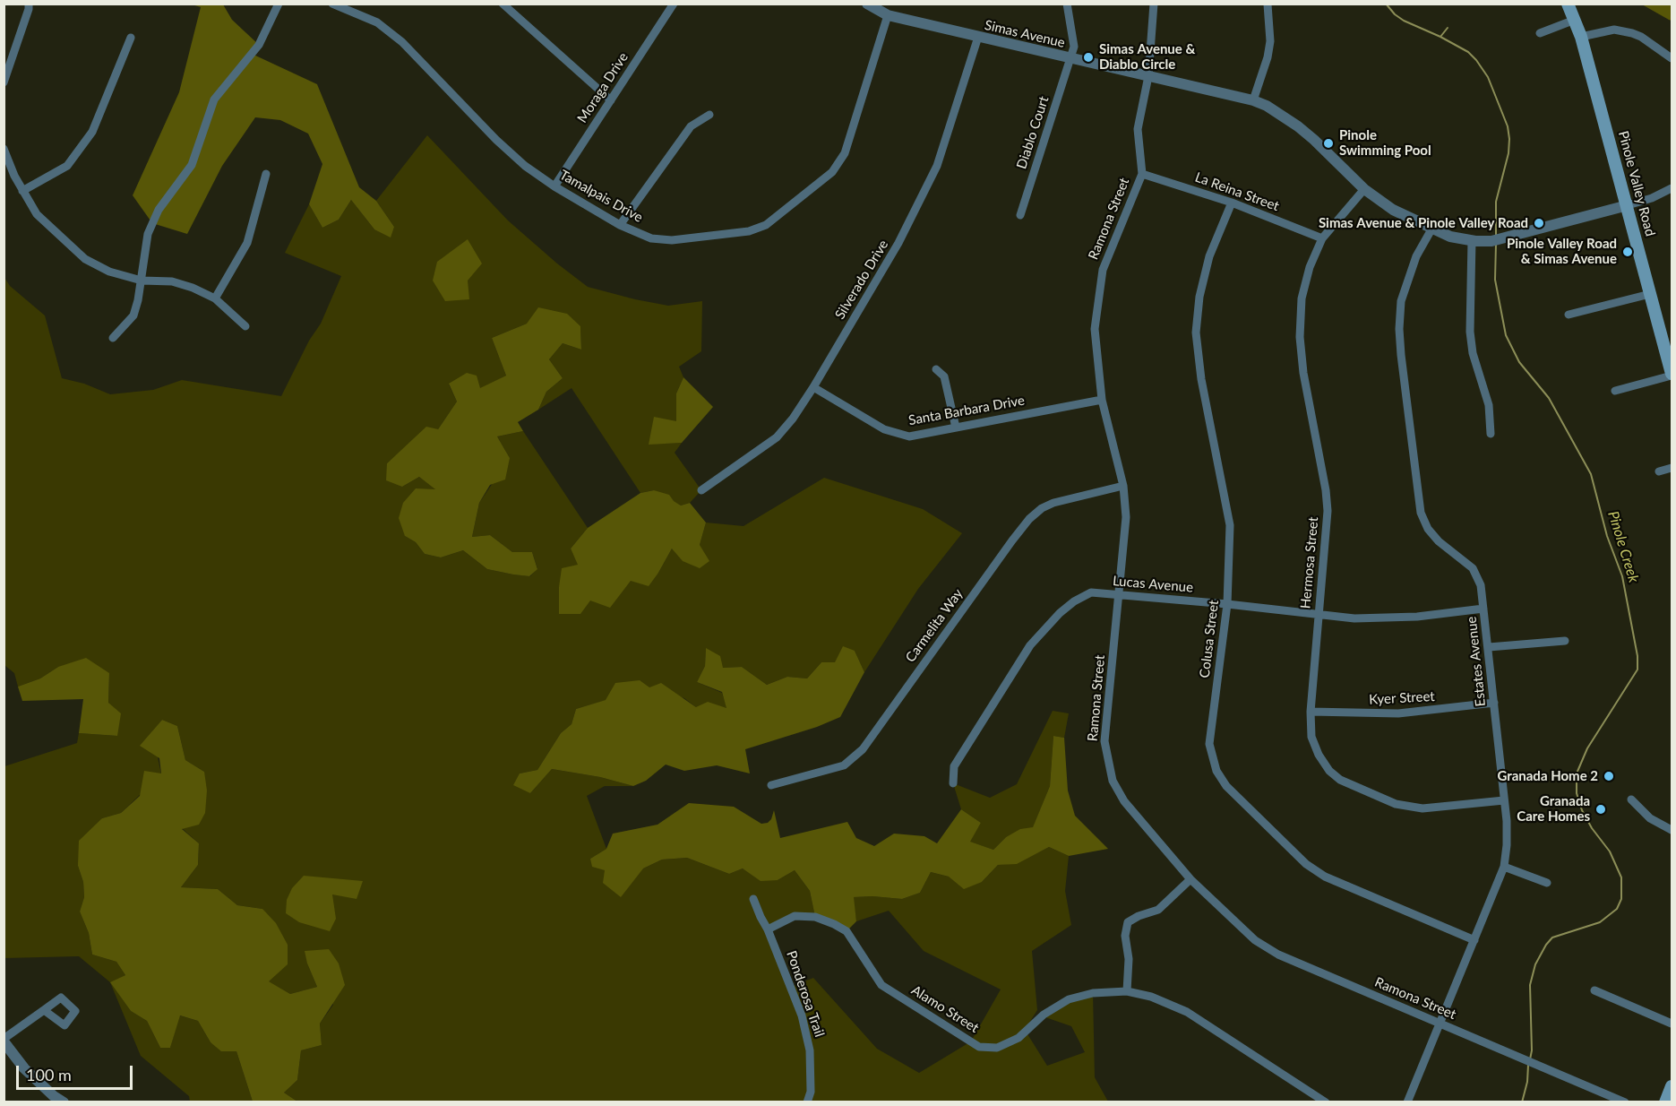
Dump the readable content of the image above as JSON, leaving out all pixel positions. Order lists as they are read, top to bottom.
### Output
{
  "streets": {
    "main road": ["Pinole Valley Road"],
    "street": [
      "Simas Avenue",
      "Moraga Drive",
      "Diablo Court",
      "La Reina Street",
      "Tamalpais Drive",
      "Ramona Street",
      "Silverado Drive",
      "Santa Barbara Drive",
      "Hermosa Street",
      "Lucas Avenue",
      "Carmelita Way",
      "Colusa Street",
      "Estates Avenue",
      "Kyer Street",
      "Ponderosa Trail",
      "Alamo Street"
    ]
  },
  "crossings": [
    ["Simas Avenue", "Diablo Court"],
    ["Simas Avenue", "Pinole Valley Road"],
    ["Simas Avenue", "Tamalpais Drive"],
    ["Simas Avenue", "Ramona Street"],
    ["Simas Avenue", "Silverado Drive"],
    ["Simas Avenue", "Hermosa Street"],
    ["Simas Avenue", "Estates Avenue"],
    ["Moraga Drive", "Tamalpais Drive"],
    ["La Reina Street", "Ramona Street"],
    ["La Reina Street", "Hermosa Street"],
    ["La Reina Street", "Colusa Street"],
    ["Ramona Street", "Santa Barbara Drive"],
    ["Ramona Street", "Lucas Avenue"],
    ["Ramona Street", "Carmelita Way"],
    ["Ramona Street", "Estates Avenue"],
    ["Silverado Drive", "Santa Barbara Drive"],
    ["Hermosa Street", "Lucas Avenue"],
    ["Hermosa Street", "Estates Avenue"],
    ["Hermosa Street", "Kyer Street"],
    ["Lucas Avenue", "Colusa Street"],
    ["Lucas Avenue", "Estates Avenue"],
    ["Colusa Street", "Estates Avenue"],
    ["Estates Avenue", "Kyer Street"],
    ["Ponderosa Trail", "Alamo Street"]
  ],
  "water": ["Pinole Creek"],
  "places": [
    "Simas Avenue & Diablo Circle",
    "Pinole Swimming Pool",
    "Simas Avenue & Pinole Valley Road",
    "Pinole Valley Road & Simas Avenue",
    "Granada Home 2",
    "Granada Care Homes"
  ],
  "scale_bar": "100 m"
}
